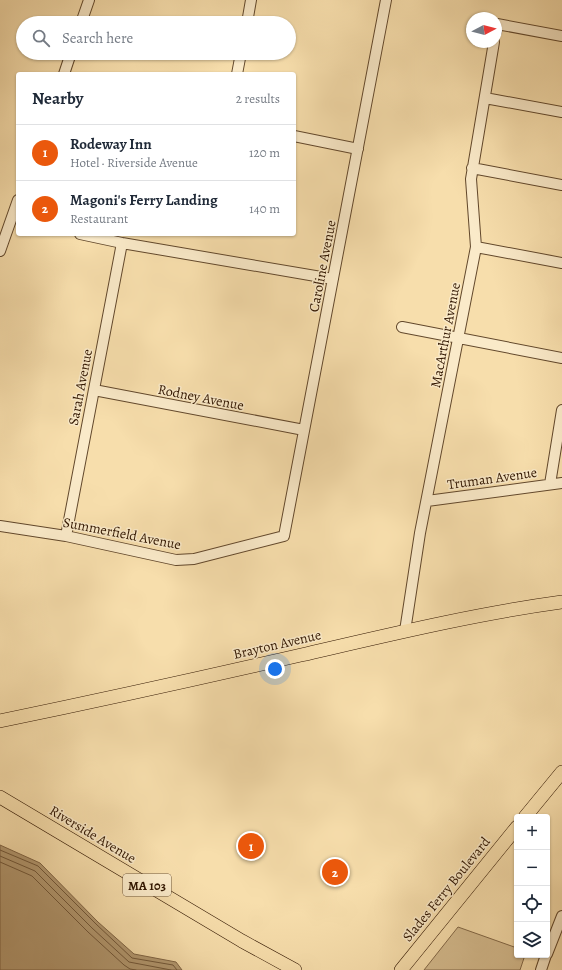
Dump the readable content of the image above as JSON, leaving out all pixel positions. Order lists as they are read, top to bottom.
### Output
{
  "streets": {
    "main road": [
      "Brayton Avenue",
      "Riverside Avenue",
      "MA 103",
      "Slades Ferry Boulevard"
    ],
    "street": [
      "Caroline Avenue",
      "MacArthur Avenue",
      "Sarah Avenue",
      "Rodney Avenue",
      "Truman Avenue",
      "Summerfield Avenue"
    ]
  },
  "crossings": [
    ["Caroline Avenue", "Rodney Avenue"],
    ["Caroline Avenue", "Summerfield Avenue"],
    ["MacArthur Avenue", "Truman Avenue"],
    ["MacArthur Avenue", "Brayton Avenue"],
    ["Sarah Avenue", "Rodney Avenue"],
    ["Sarah Avenue", "Summerfield Avenue"]
  ],
  "north": "right",
  "page": {
    "search": "Search here",
    "heading": ["Nearby", "2 results"],
    "list": [
      {
        "mark": "1",
        "name": "Rodeway Inn",
        "note": "Hotel · Riverside Avenue",
        "value": "120 m"
      },
      {
        "mark": "2",
        "name": "Magoni's Ferry Landing",
        "note": "Restaurant",
        "value": "140 m"
      }
    ],
    "map_buttons": ["+", "−"],
    "pins": ["1", "2"]
  }
}
